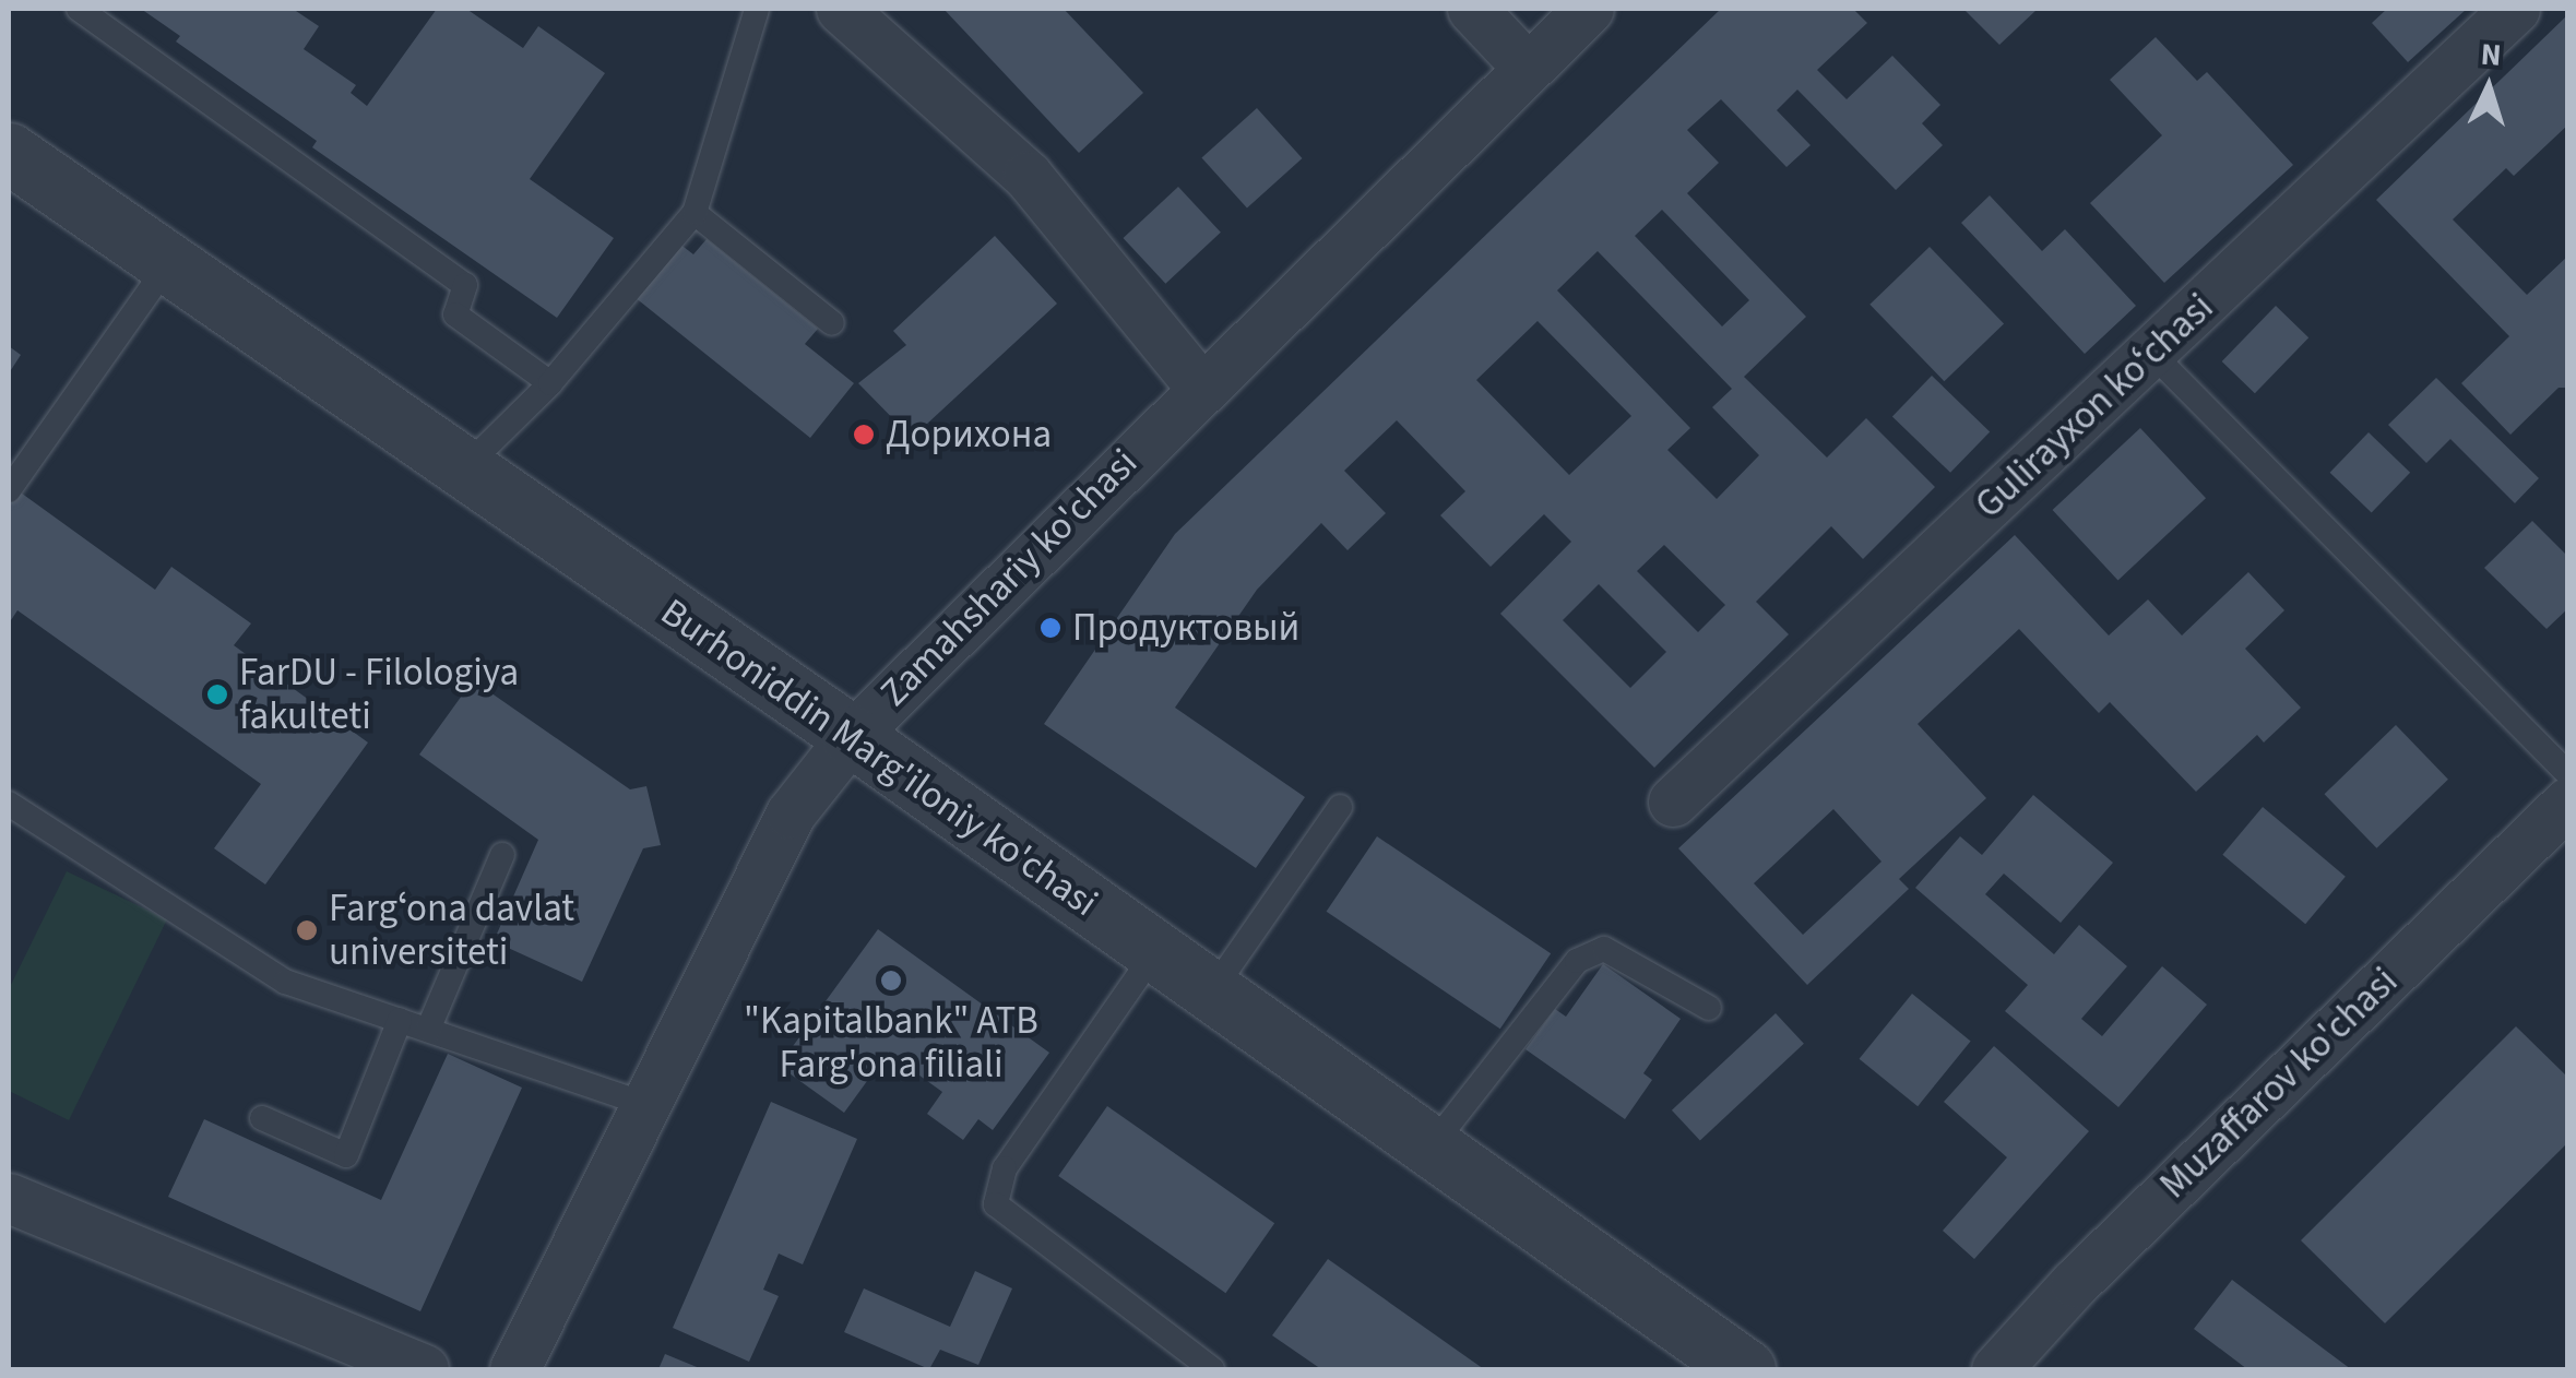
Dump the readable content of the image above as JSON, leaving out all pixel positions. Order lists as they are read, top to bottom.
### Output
{
  "streets": {
    "street": [
      "Gulirayxon koʻchasi",
      "Zamahshariy ko'chasi",
      "Burhoniddin Marg'iloniy ko'chasi",
      "Muzaffarov ko'chasi"
    ]
  },
  "crossings": [
    ["Zamahshariy ko'chasi", "Burhoniddin Marg'iloniy ko'chasi"]
  ],
  "places": [
    "Дорихона",
    "Продуктовый",
    "FarDU - Filologiya fakulteti",
    "Fargʻona davlat universiteti",
    "\"Kapitalbank\" АТB Farg'ona filiali"
  ],
  "north": "top"
}
